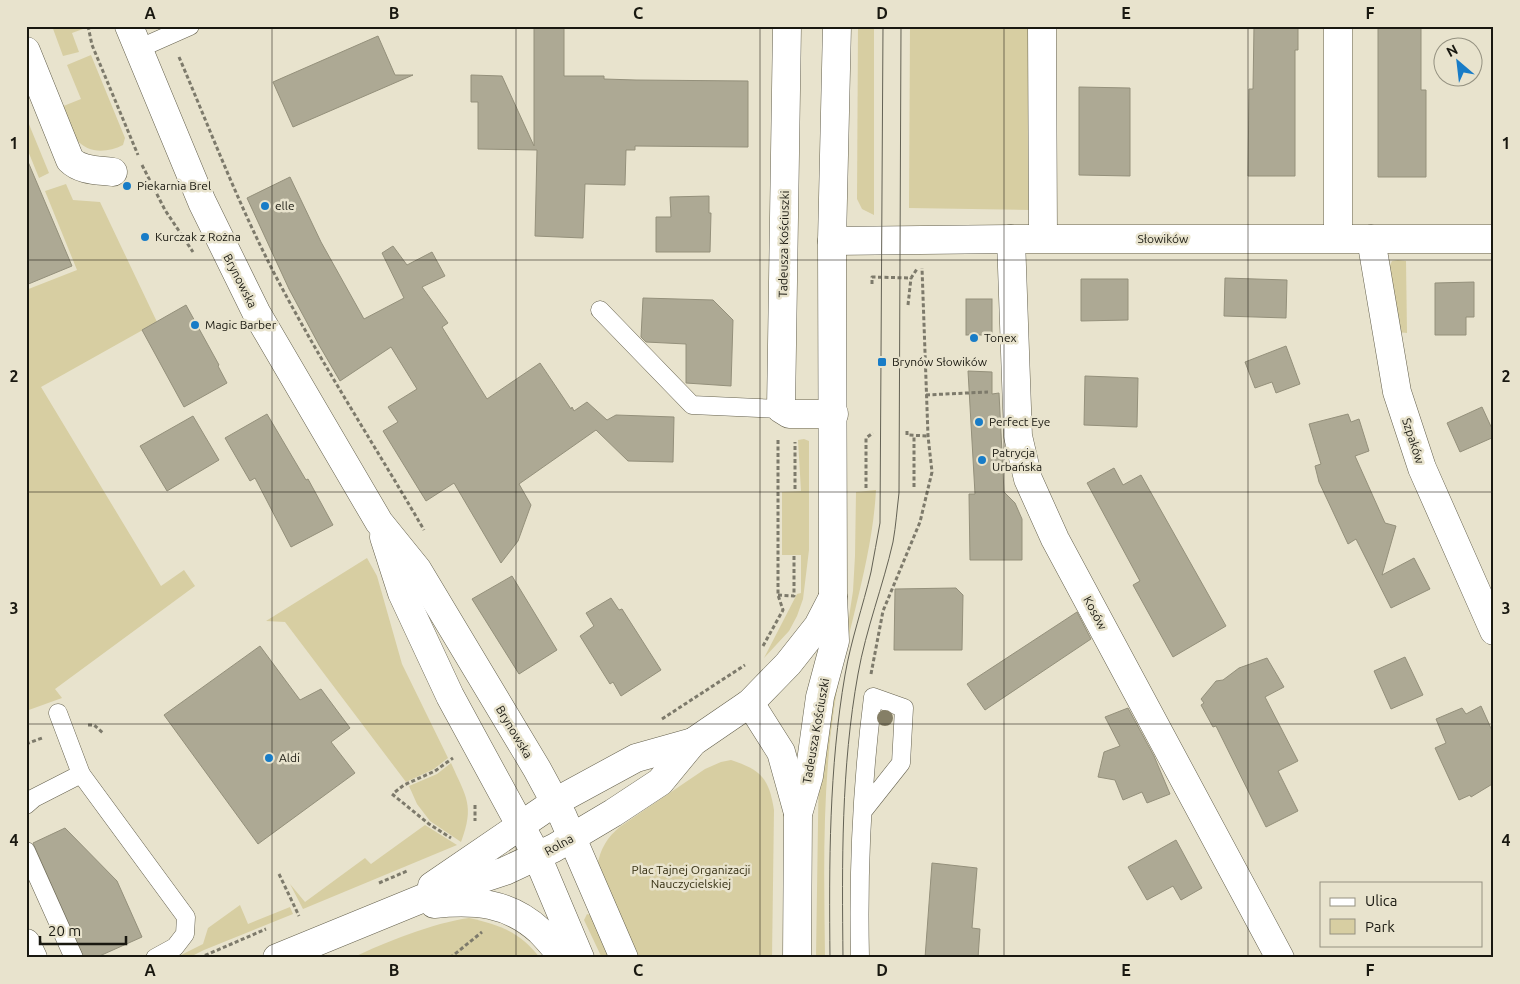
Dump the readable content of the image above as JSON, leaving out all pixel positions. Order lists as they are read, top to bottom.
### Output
{
  "streets": {
    "street": [
      "Słowików",
      "Tadeusza Kościuszki",
      "Brynowska",
      "Szpaków",
      "Kosów",
      "Rolna"
    ]
  },
  "crossings": [
    ["Słowików", "Tadeusza Kościuszki"],
    ["Słowików", "Szpaków"],
    ["Słowików", "Kosów"],
    ["Tadeusza Kościuszki", "Rolna"],
    ["Brynowska", "Rolna"]
  ],
  "parks": ["Plac Tajnej Organizacji Nauczycielskiej"],
  "places": {
    "other": [
      "Piekarnia Brel",
      "elle",
      "Kurczak z Rożna",
      "Magic Barber",
      "Tonex",
      "Perfect Eye",
      "Patrycja Urbańska",
      "Aldi"
    ],
    "transit": ["Brynów Słowików"]
  },
  "legend": ["Ulica", "Park"],
  "scale_bar": "20 m",
  "north": "top left",
  "grid": {
    "columns": [
      "A",
      "B",
      "C",
      "D",
      "E",
      "F"
    ],
    "rows": [
      "1",
      "2",
      "3",
      "4"
    ]
  }
}
